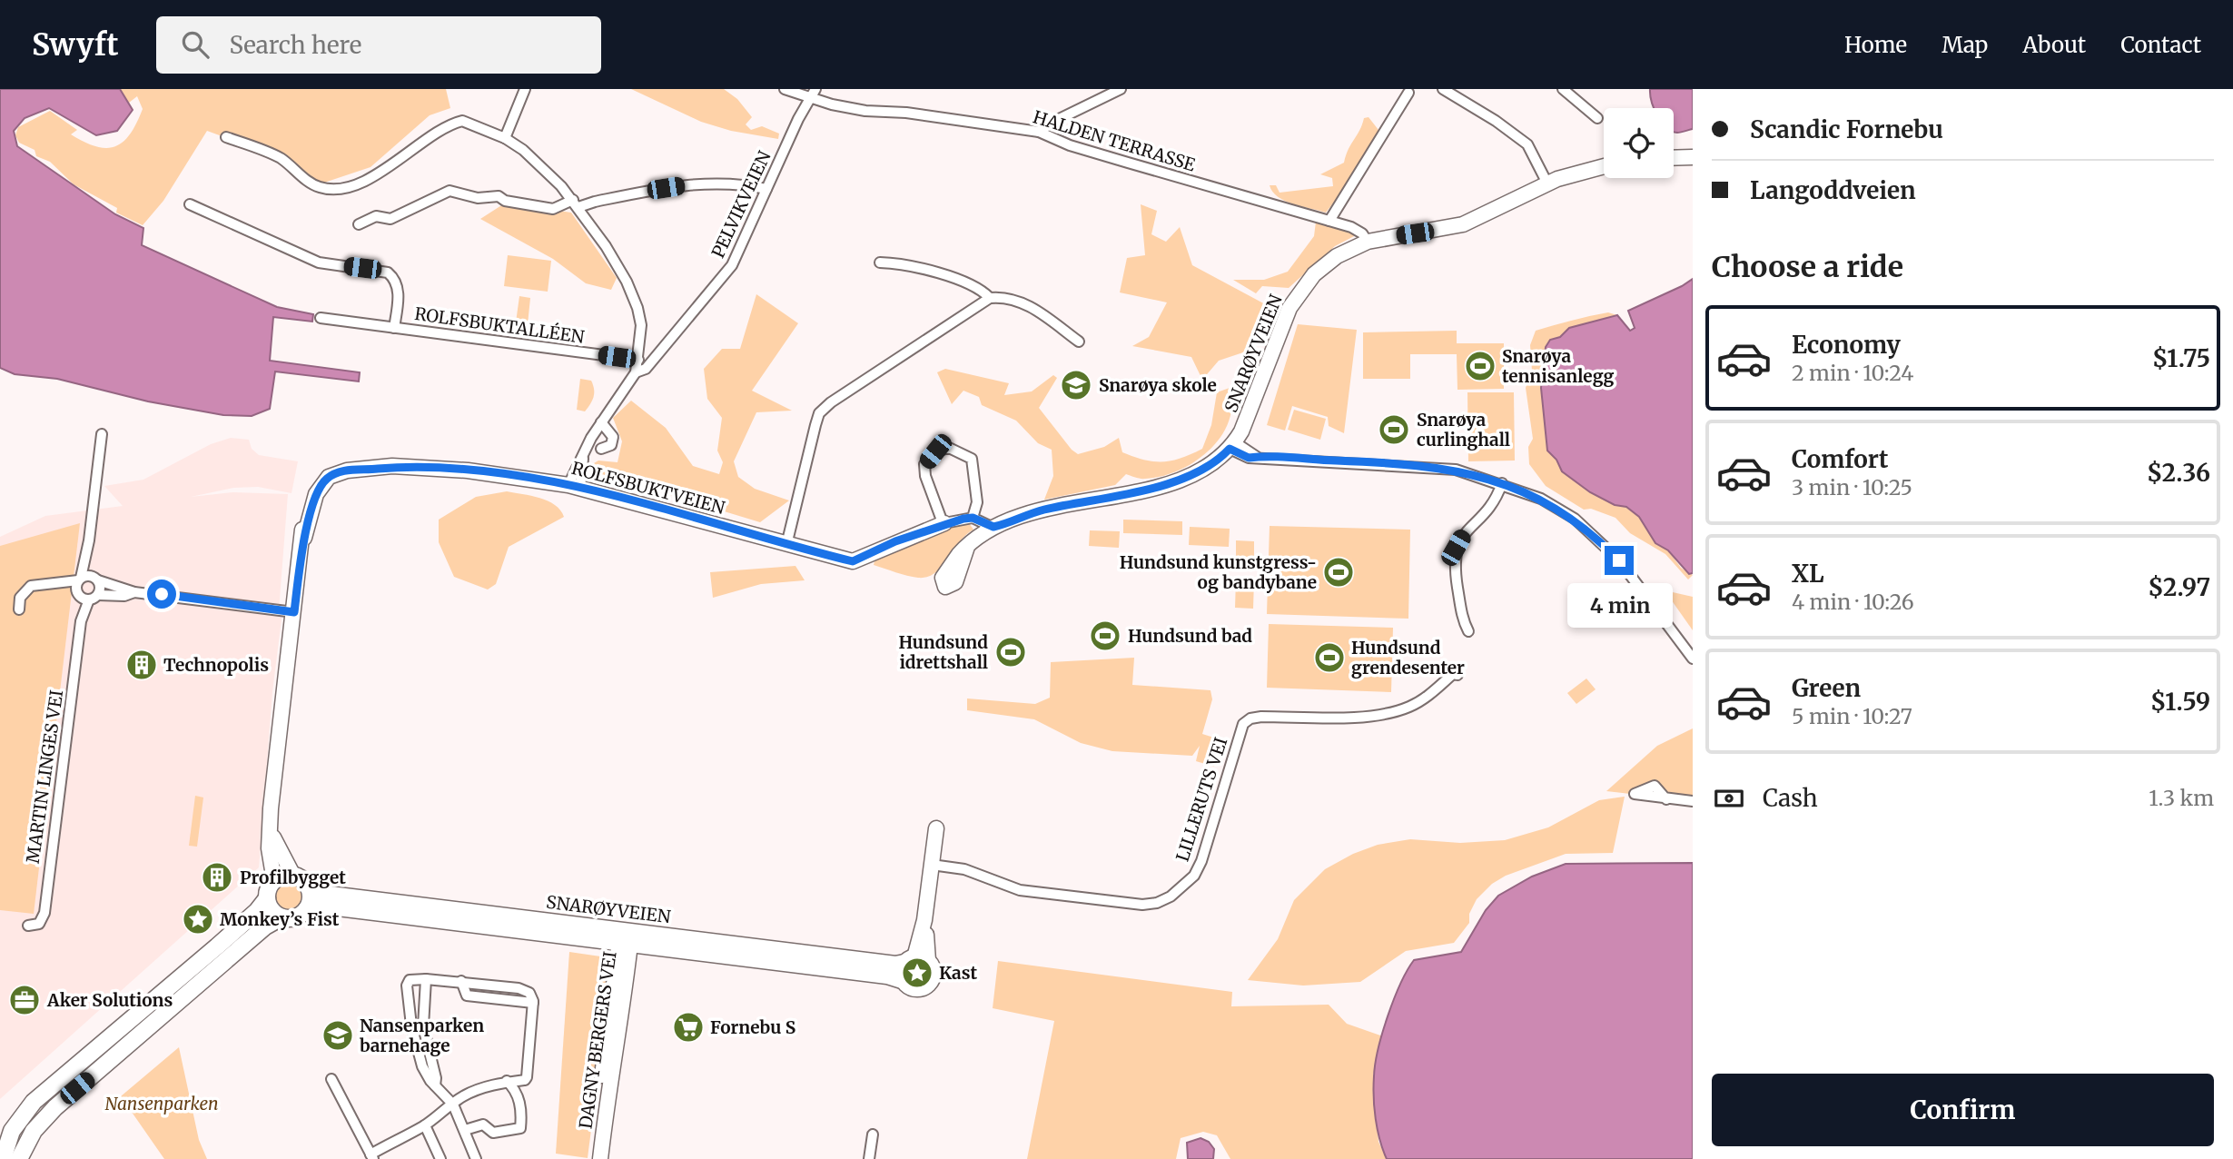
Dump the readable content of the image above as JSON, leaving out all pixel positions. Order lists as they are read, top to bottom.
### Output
{
  "streets": {
    "main road": ["SNARØYVEIEN"],
    "street": [
      "HALDEN TERRASSE",
      "PELVIKVEIEN",
      "ROLFSBUKTALLÉEN",
      "ROLFSBUKTVEIEN",
      "MARTIN LINGES VEI",
      "LILLERUTS VEI",
      "DAGNY BERGERS VEI"
    ]
  },
  "crossings": [
    ["HALDEN TERRASSE", "PELVIKVEIEN"],
    ["HALDEN TERRASSE", "SNARØYVEIEN"],
    ["SNARØYVEIEN", "ROLFSBUKTVEIEN"],
    ["SNARØYVEIEN", "DAGNY BERGERS VEI"]
  ],
  "parks": ["Nansenparken"],
  "places": {
    "sports": [
      "Snarøya tennisanlegg",
      "Snarøya curlinghall",
      "Hundsund kunstgress- og bandybane",
      "Hundsund bad",
      "Hundsund idrettshall",
      "Hundsund grendesenter"
    ],
    "school or university": ["Snarøya skole", "Nansenparken barnehage"],
    "building": ["Technopolis", "Profilbygget"],
    "place": ["Monkey’s Fist", "Kast"],
    "office": ["Aker Solutions"],
    "supermarket": ["Fornebu S"]
  },
  "page": {
    "header": "Swyft",
    "search": "Search here",
    "nav": [
      "Home",
      "Map",
      "About",
      "Contact"
    ],
    "banner": ["Scandic Fornebu", "Langoddveien"],
    "heading": "Choose a ride",
    "list": [
      {
        "name": "Economy",
        "note": "2 min · 10:24",
        "value": "$1.75"
      },
      {
        "name": "Comfort",
        "note": "3 min · 10:25",
        "value": "$2.36"
      },
      {
        "name": "XL",
        "note": "4 min · 10:26",
        "value": "$2.97"
      },
      {
        "name": "Green",
        "note": "5 min · 10:27",
        "value": "$1.59"
      }
    ],
    "bubble": "4 min",
    "pay": ["Cash", "1.3 km"],
    "buttons": "Confirm"
  }
}
